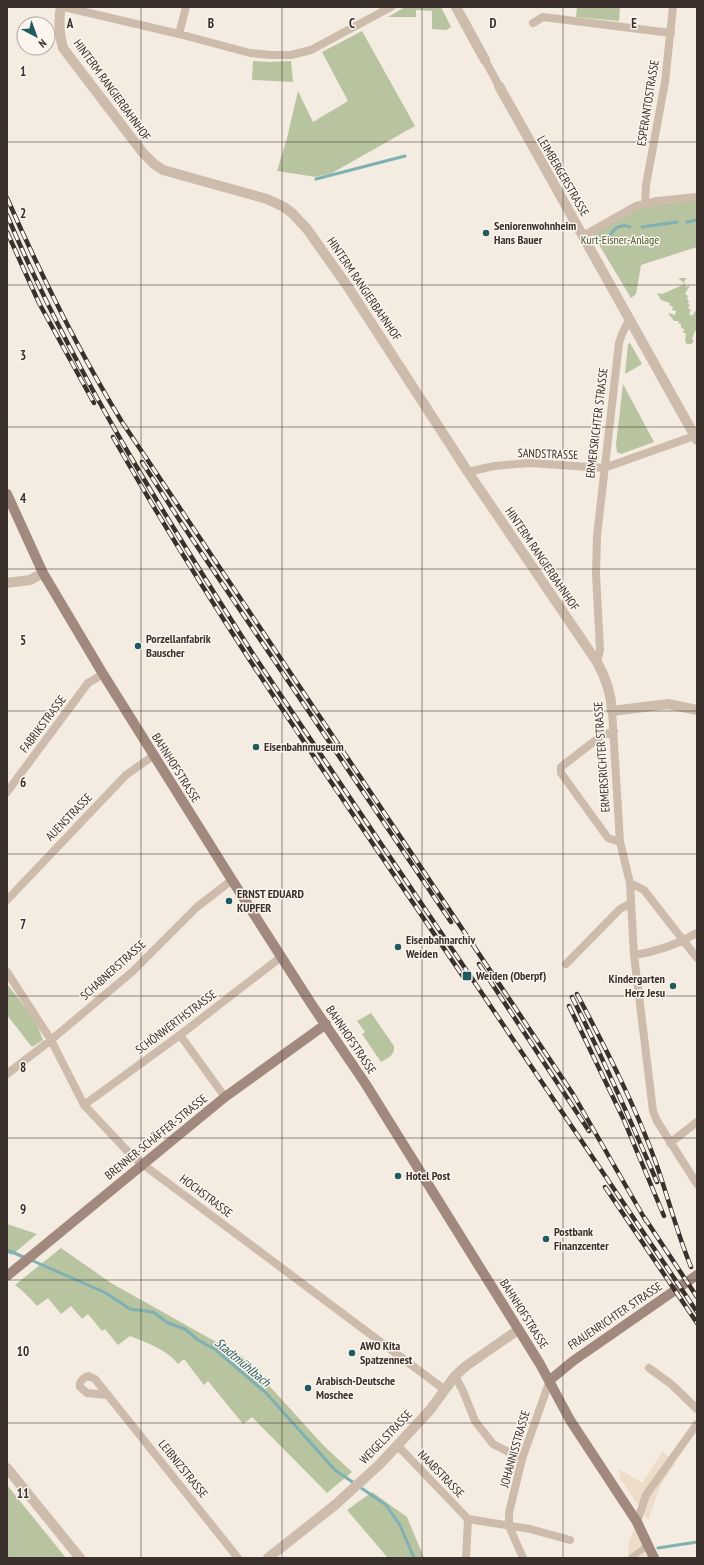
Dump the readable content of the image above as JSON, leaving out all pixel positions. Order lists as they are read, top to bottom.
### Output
{
  "streets": {
    "main road": ["BAHNHOFSTRASSE", "BRENNER-SCHÄFFER-STRASSE", "FRAUENRICHTER STRASSE"],
    "street": [
      "HINTERM RANGIERBAHNHOF",
      "ESPERANTOSTRASSE",
      "LEIMBERGERSTRASSE",
      "ERMERSRICHTER STRASSE",
      "SANDSTRASSE",
      "FABRIKSTRASSE",
      "AUENSTRASSE",
      "SCHABNERSTRASSE",
      "SCHÖNWERTHSTRASSE",
      "HOCHSTRASSE",
      "WEIGELSTRASSE",
      "JOHANNISSTRASSE",
      "LEIBNIZSTRASSE",
      "NAABSTRASSE"
    ]
  },
  "crossings": [
    ["HINTERM RANGIERBAHNHOF", "ERMERSRICHTER STRASSE"],
    ["HINTERM RANGIERBAHNHOF", "SANDSTRASSE"],
    ["LEIMBERGERSTRASSE", "ERMERSRICHTER STRASSE"],
    ["LEIMBERGERSTRASSE", "SANDSTRASSE"],
    ["ERMERSRICHTER STRASSE", "SANDSTRASSE"],
    ["FABRIKSTRASSE", "BAHNHOFSTRASSE"],
    ["BAHNHOFSTRASSE", "AUENSTRASSE"],
    ["BAHNHOFSTRASSE", "SCHABNERSTRASSE"],
    ["BAHNHOFSTRASSE", "SCHÖNWERTHSTRASSE"],
    ["BAHNHOFSTRASSE", "BRENNER-SCHÄFFER-STRASSE"],
    ["BAHNHOFSTRASSE", "FRAUENRICHTER STRASSE"],
    ["BAHNHOFSTRASSE", "WEIGELSTRASSE"],
    ["BAHNHOFSTRASSE", "JOHANNISSTRASSE"],
    ["SCHABNERSTRASSE", "HOCHSTRASSE"],
    ["SCHÖNWERTHSTRASSE", "HOCHSTRASSE"],
    ["BRENNER-SCHÄFFER-STRASSE", "HOCHSTRASSE"],
    ["HOCHSTRASSE", "WEIGELSTRASSE"],
    ["FRAUENRICHTER STRASSE", "JOHANNISSTRASSE"],
    ["WEIGELSTRASSE", "NAABSTRASSE"]
  ],
  "water": ["Stadtmühlbach"],
  "parks": ["Kurt-Eisner-Anlage"],
  "places": {
    "other": [
      "Seniorenwohnheim Hans Bauer",
      "Porzellanfabrik Bauscher",
      "Eisenbahnmuseum",
      "ERNST EDUARD KUPFER",
      "Eisenbahnarchiv Weiden",
      "Kindergarten Herz Jesu",
      "Hotel Post",
      "Postbank Finanzcenter",
      "AWO Kita Spatzennest",
      "Arabisch-Deutsche Moschee"
    ],
    "transit": ["Weiden (Oberpf)"]
  },
  "north": "bottom right",
  "grid": {
    "columns": [
      "A",
      "B",
      "C",
      "D",
      "E"
    ],
    "rows": [
      "1",
      "2",
      "3",
      "4",
      "5",
      "6",
      "7",
      "8",
      "9",
      "10",
      "11"
    ]
  }
}
